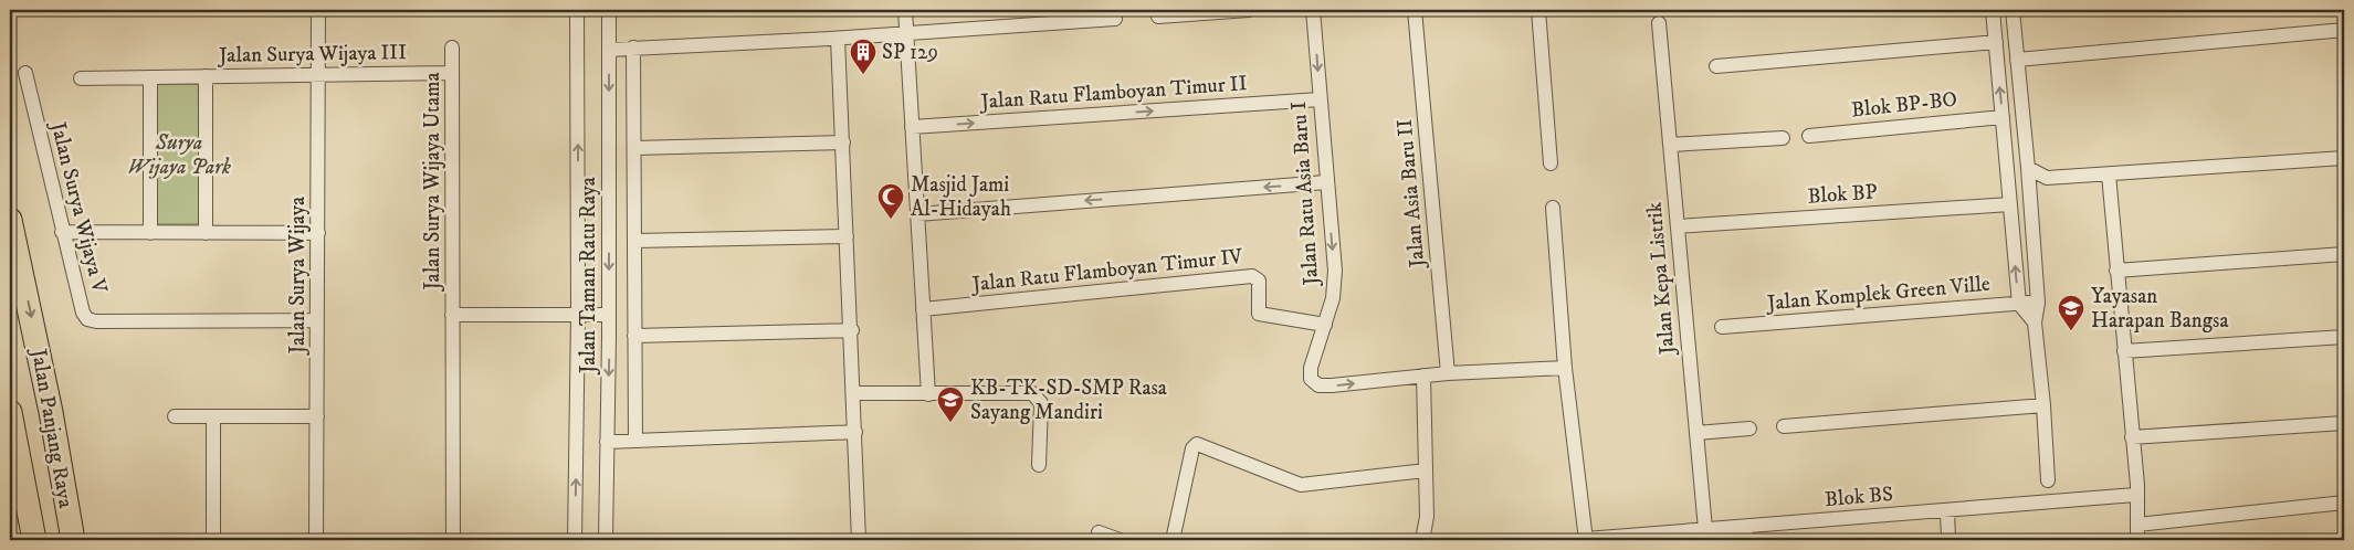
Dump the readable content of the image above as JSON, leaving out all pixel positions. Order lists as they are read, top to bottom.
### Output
{
  "streets": {
    "main road": ["Jalan Panjang Raya"],
    "street": [
      "Jalan Surya Wijaya III",
      "Jalan Ratu Flamboyan Timur II",
      "Blok BP-BO",
      "Jalan Surya Wijaya Utama",
      "Jalan Ratu Asia Baru I",
      "Jalan Asia Baru II",
      "Blok BP",
      "Jalan Surya Wijaya V",
      "Jalan Ratu Flamboyan Timur IV",
      "Jalan Surya Wijaya",
      "Jalan Taman Ratu Raya",
      "Jalan Kepa Listrik",
      "Jalan Komplek Green Ville",
      "Blok BS"
    ]
  },
  "crossings": [
    ["Jalan Surya Wijaya III", "Jalan Surya Wijaya Utama"],
    ["Jalan Surya Wijaya III", "Jalan Surya Wijaya"],
    ["Jalan Ratu Flamboyan Timur II", "Jalan Ratu Asia Baru I"],
    ["Jalan Surya Wijaya Utama", "Jalan Taman Ratu Raya"],
    ["Jalan Ratu Asia Baru I", "Jalan Asia Baru II"],
    ["Jalan Ratu Asia Baru I", "Jalan Ratu Flamboyan Timur IV"],
    ["Blok BP", "Jalan Kepa Listrik"],
    ["Jalan Surya Wijaya V", "Jalan Surya Wijaya"],
    ["Jalan Kepa Listrik", "Blok BS"]
  ],
  "parks": ["Surya Wijaya Park"],
  "places": {
    "building": ["SP 129"],
    "mosque": ["Masjid Jami Al-Hidayah"],
    "school or university": ["Yayasan Harapan Bangsa", "KB-TK-SD-SMP Rasa Sayang Mandiri"]
  }
}
